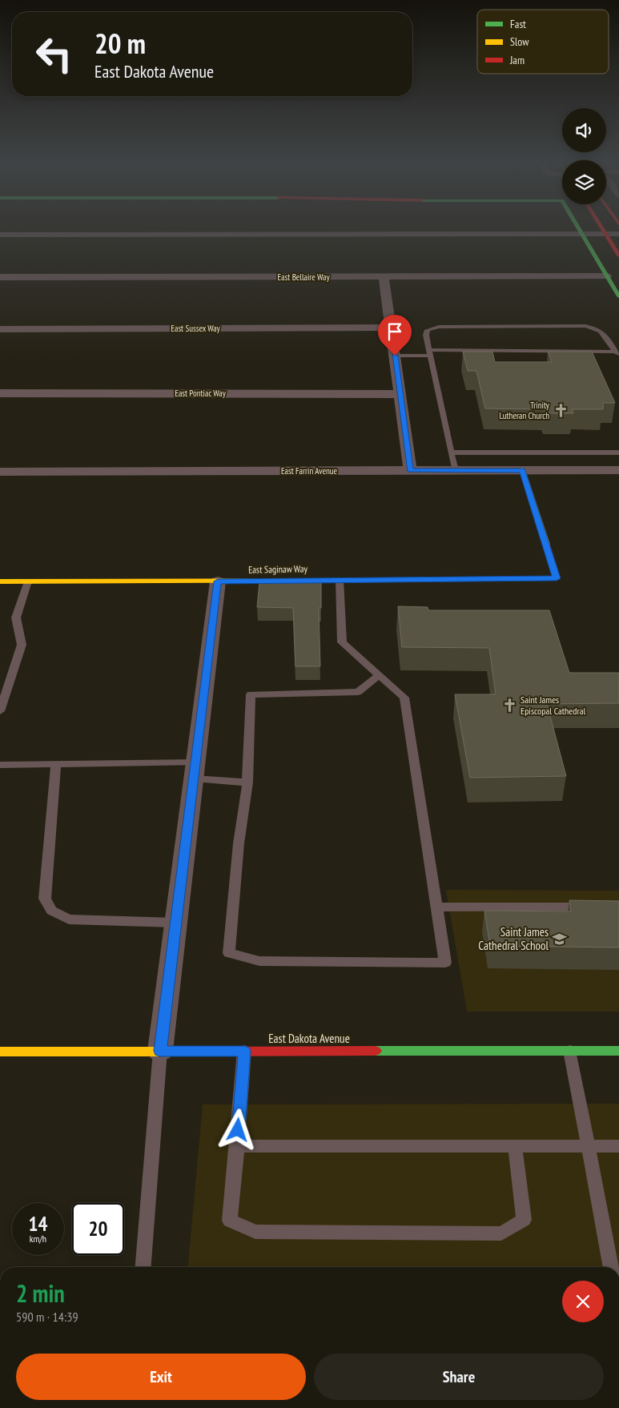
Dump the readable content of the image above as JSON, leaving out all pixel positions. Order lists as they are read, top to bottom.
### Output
{
  "streets": {
    "street": [
      "East Bellaire Way",
      "East Sussex Way",
      "East Pontiac Way",
      "East Farrin Avenue",
      "East Saginaw Way",
      "East Dakota Avenue"
    ]
  },
  "crossings": [
    ["East Farrin Avenue", "East Saginaw Way"]
  ],
  "places": {
    "church": ["Trinity Lutheran Church", "Saint James Episcopal Cathedral"],
    "school or university": ["Saint James Cathedral School"]
  },
  "legend": ["Fast", "Slow", "Jam"],
  "page": {
    "turn": ["20 m", "East Dakota Avenue"],
    "speed": "14 km/h",
    "limit": "20",
    "heading": ["2 min", "590 m · 14:39"],
    "buttons": ["Exit", "Share"]
  }
}
